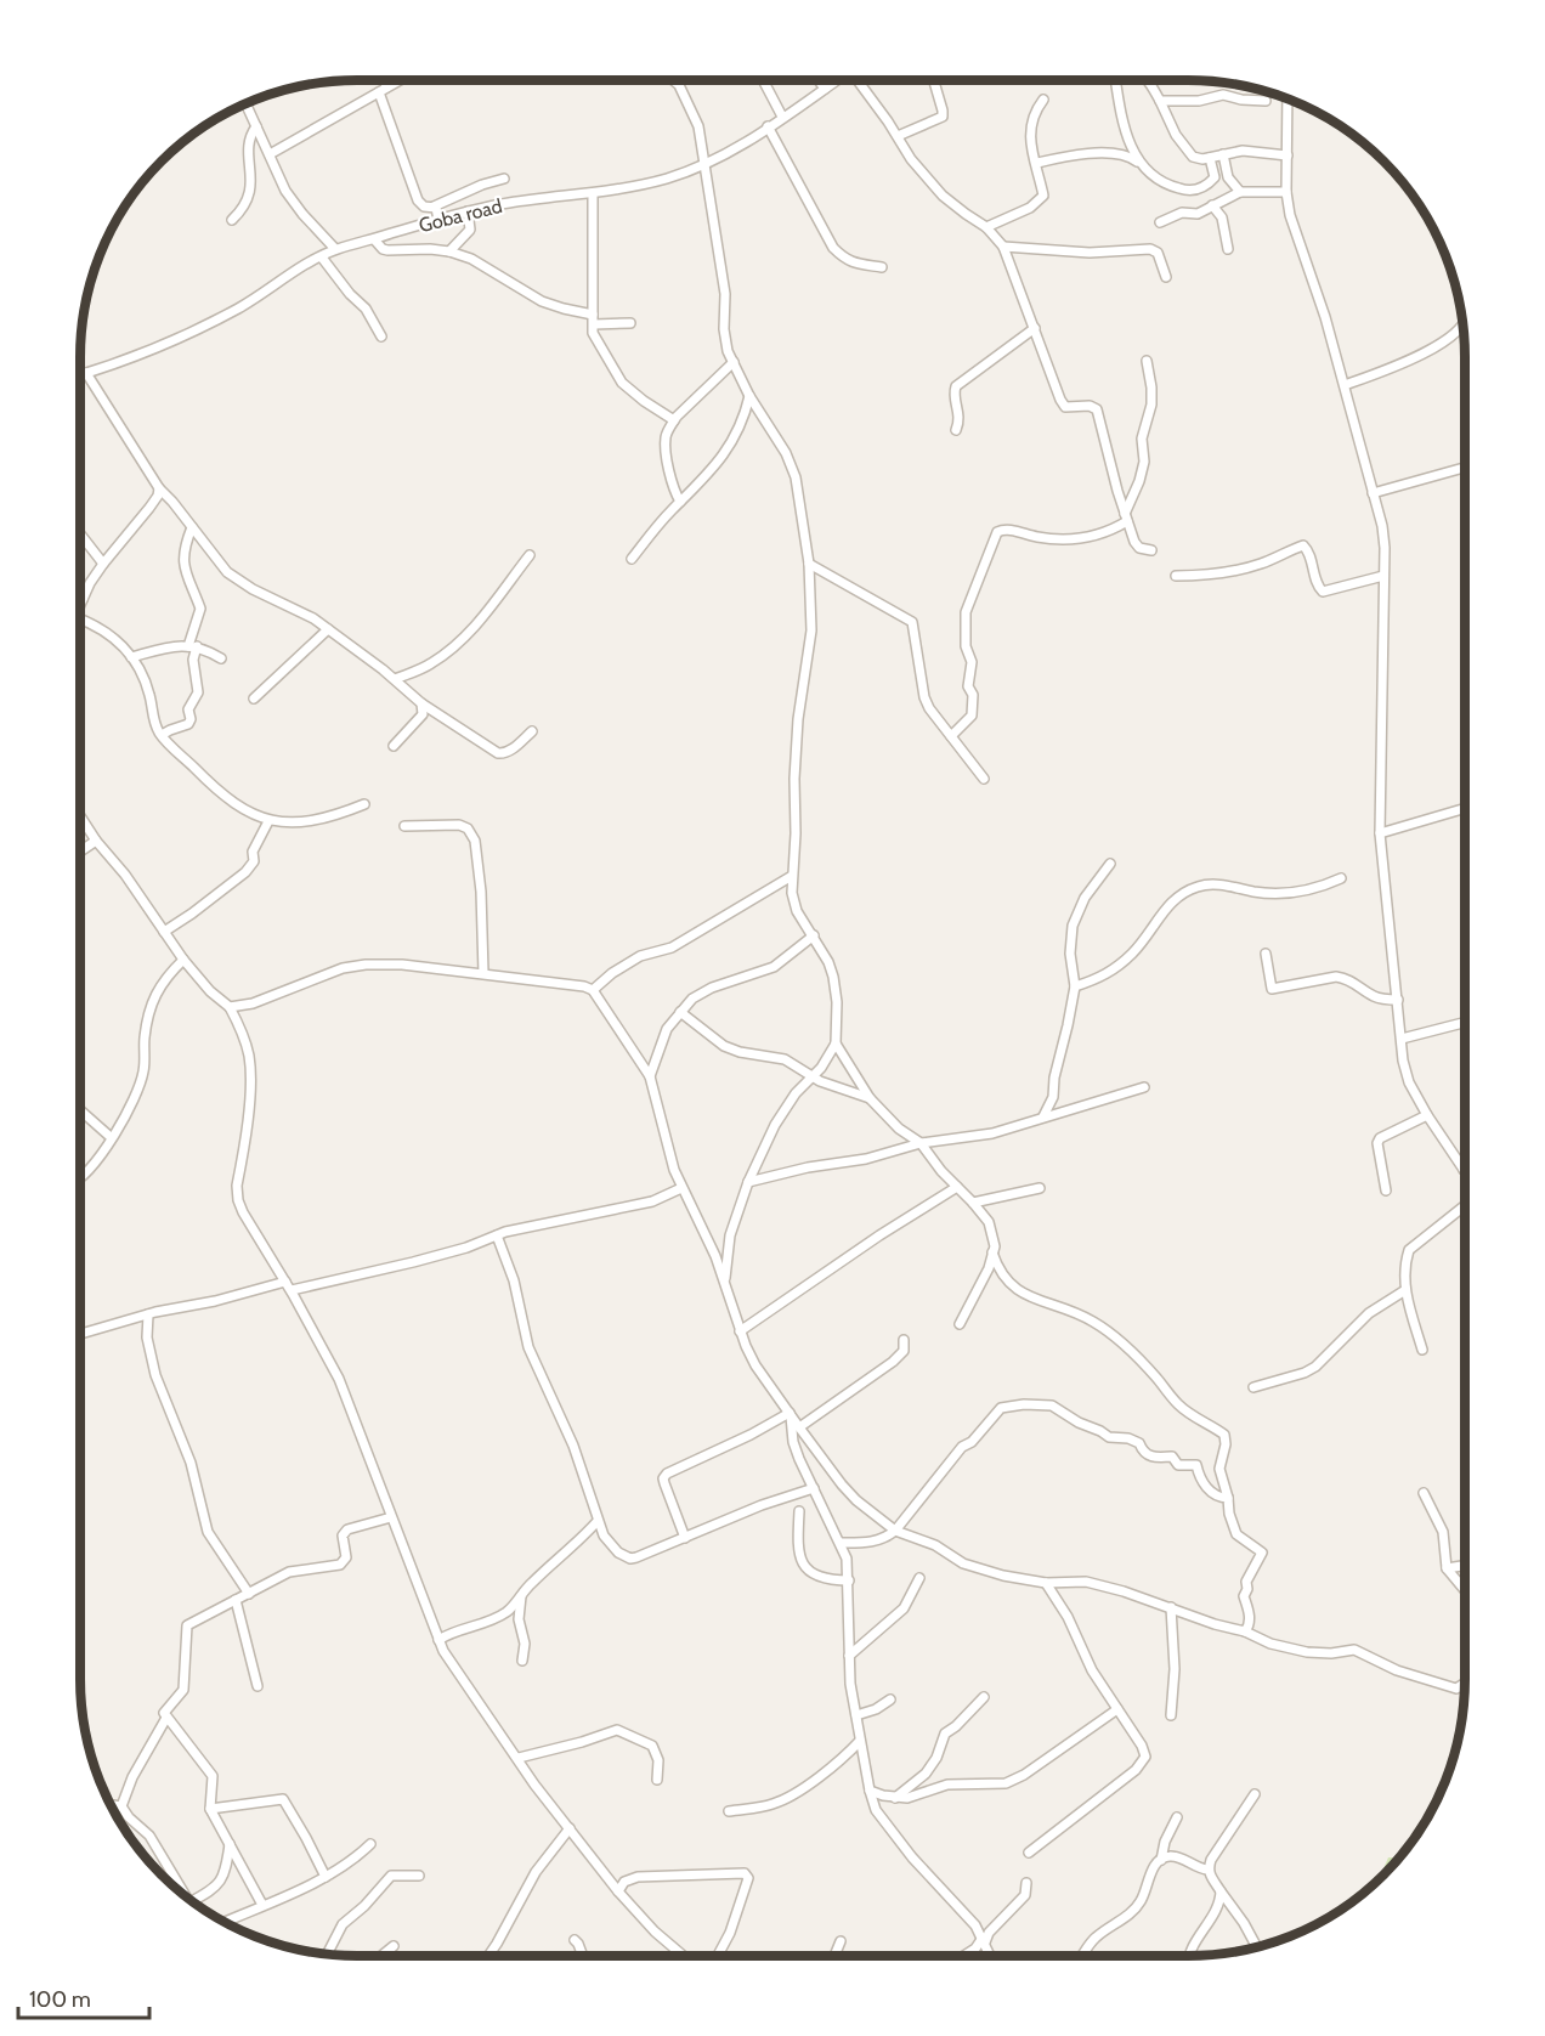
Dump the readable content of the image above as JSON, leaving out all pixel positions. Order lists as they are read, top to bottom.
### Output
{
  "streets": {
    "street": ["Goba road"]
  },
  "scale_bar": "100 m"
}
